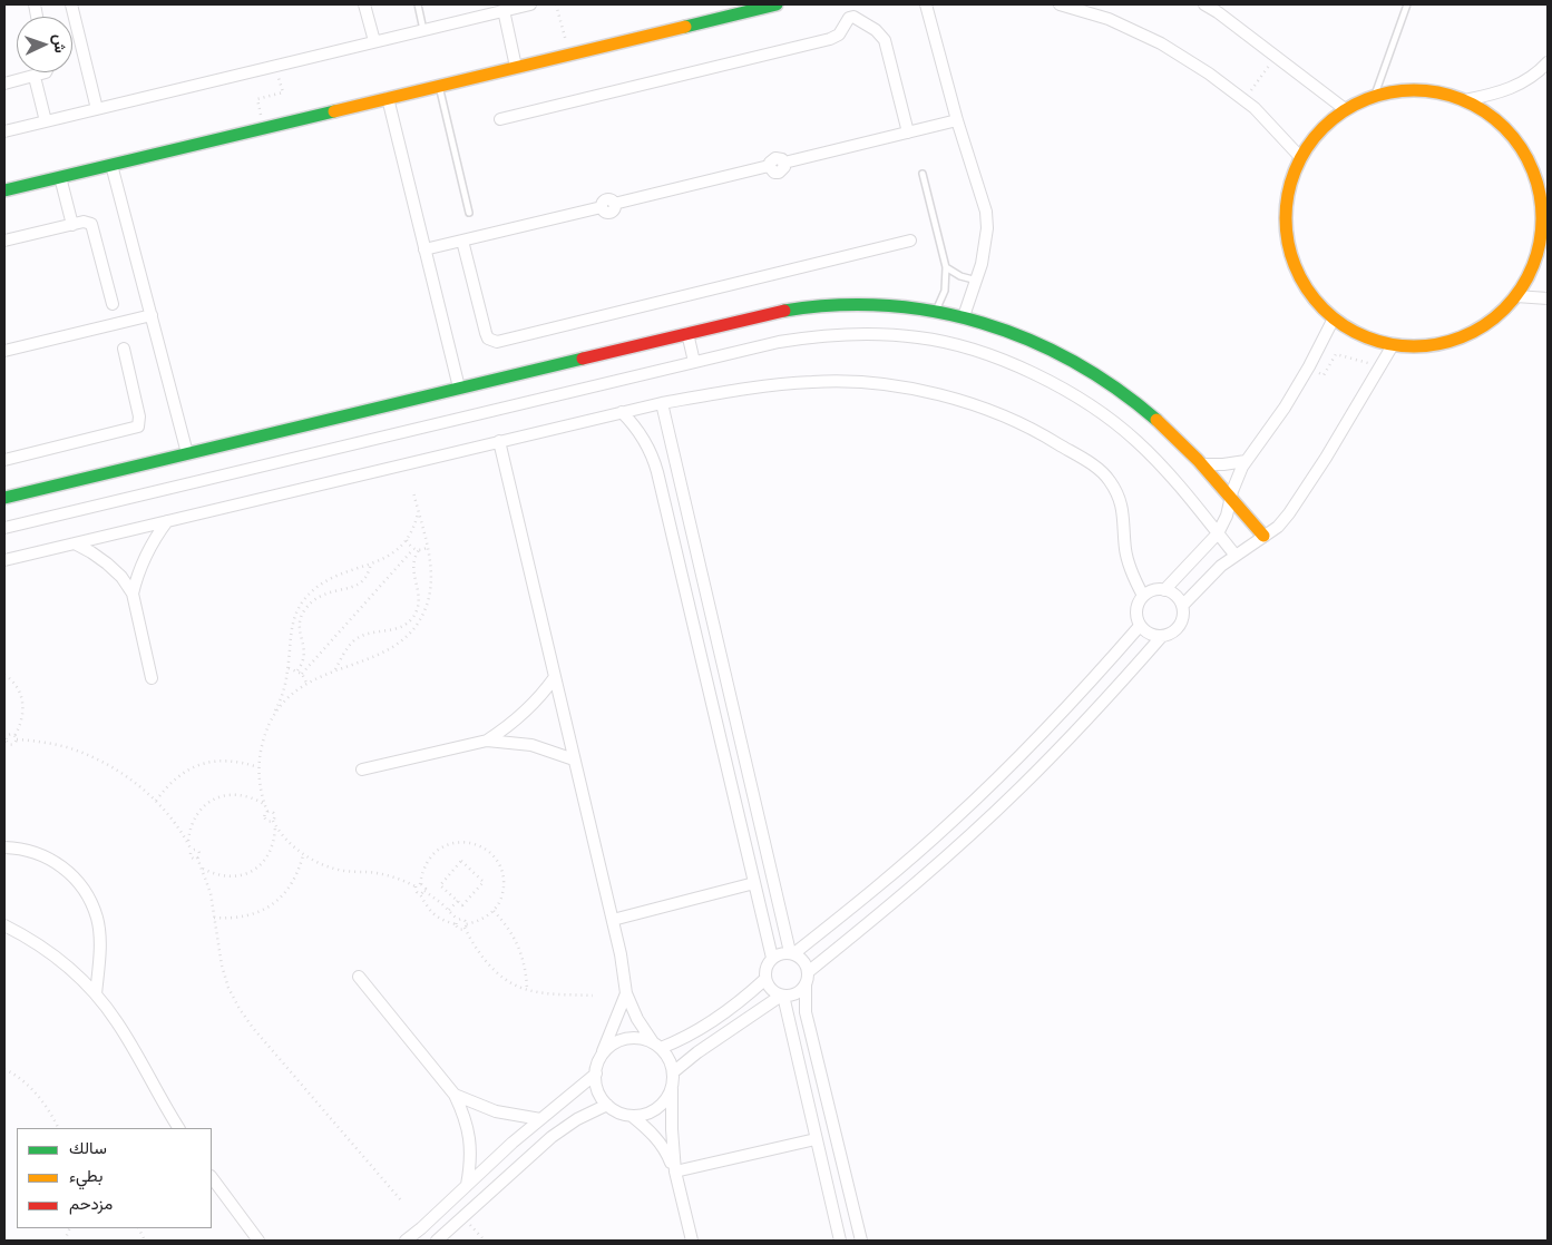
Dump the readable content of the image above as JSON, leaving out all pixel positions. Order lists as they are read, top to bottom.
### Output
{
  "legend": ["سالك", "بطيء", "مزدحم"],
  "north": "right"
}
